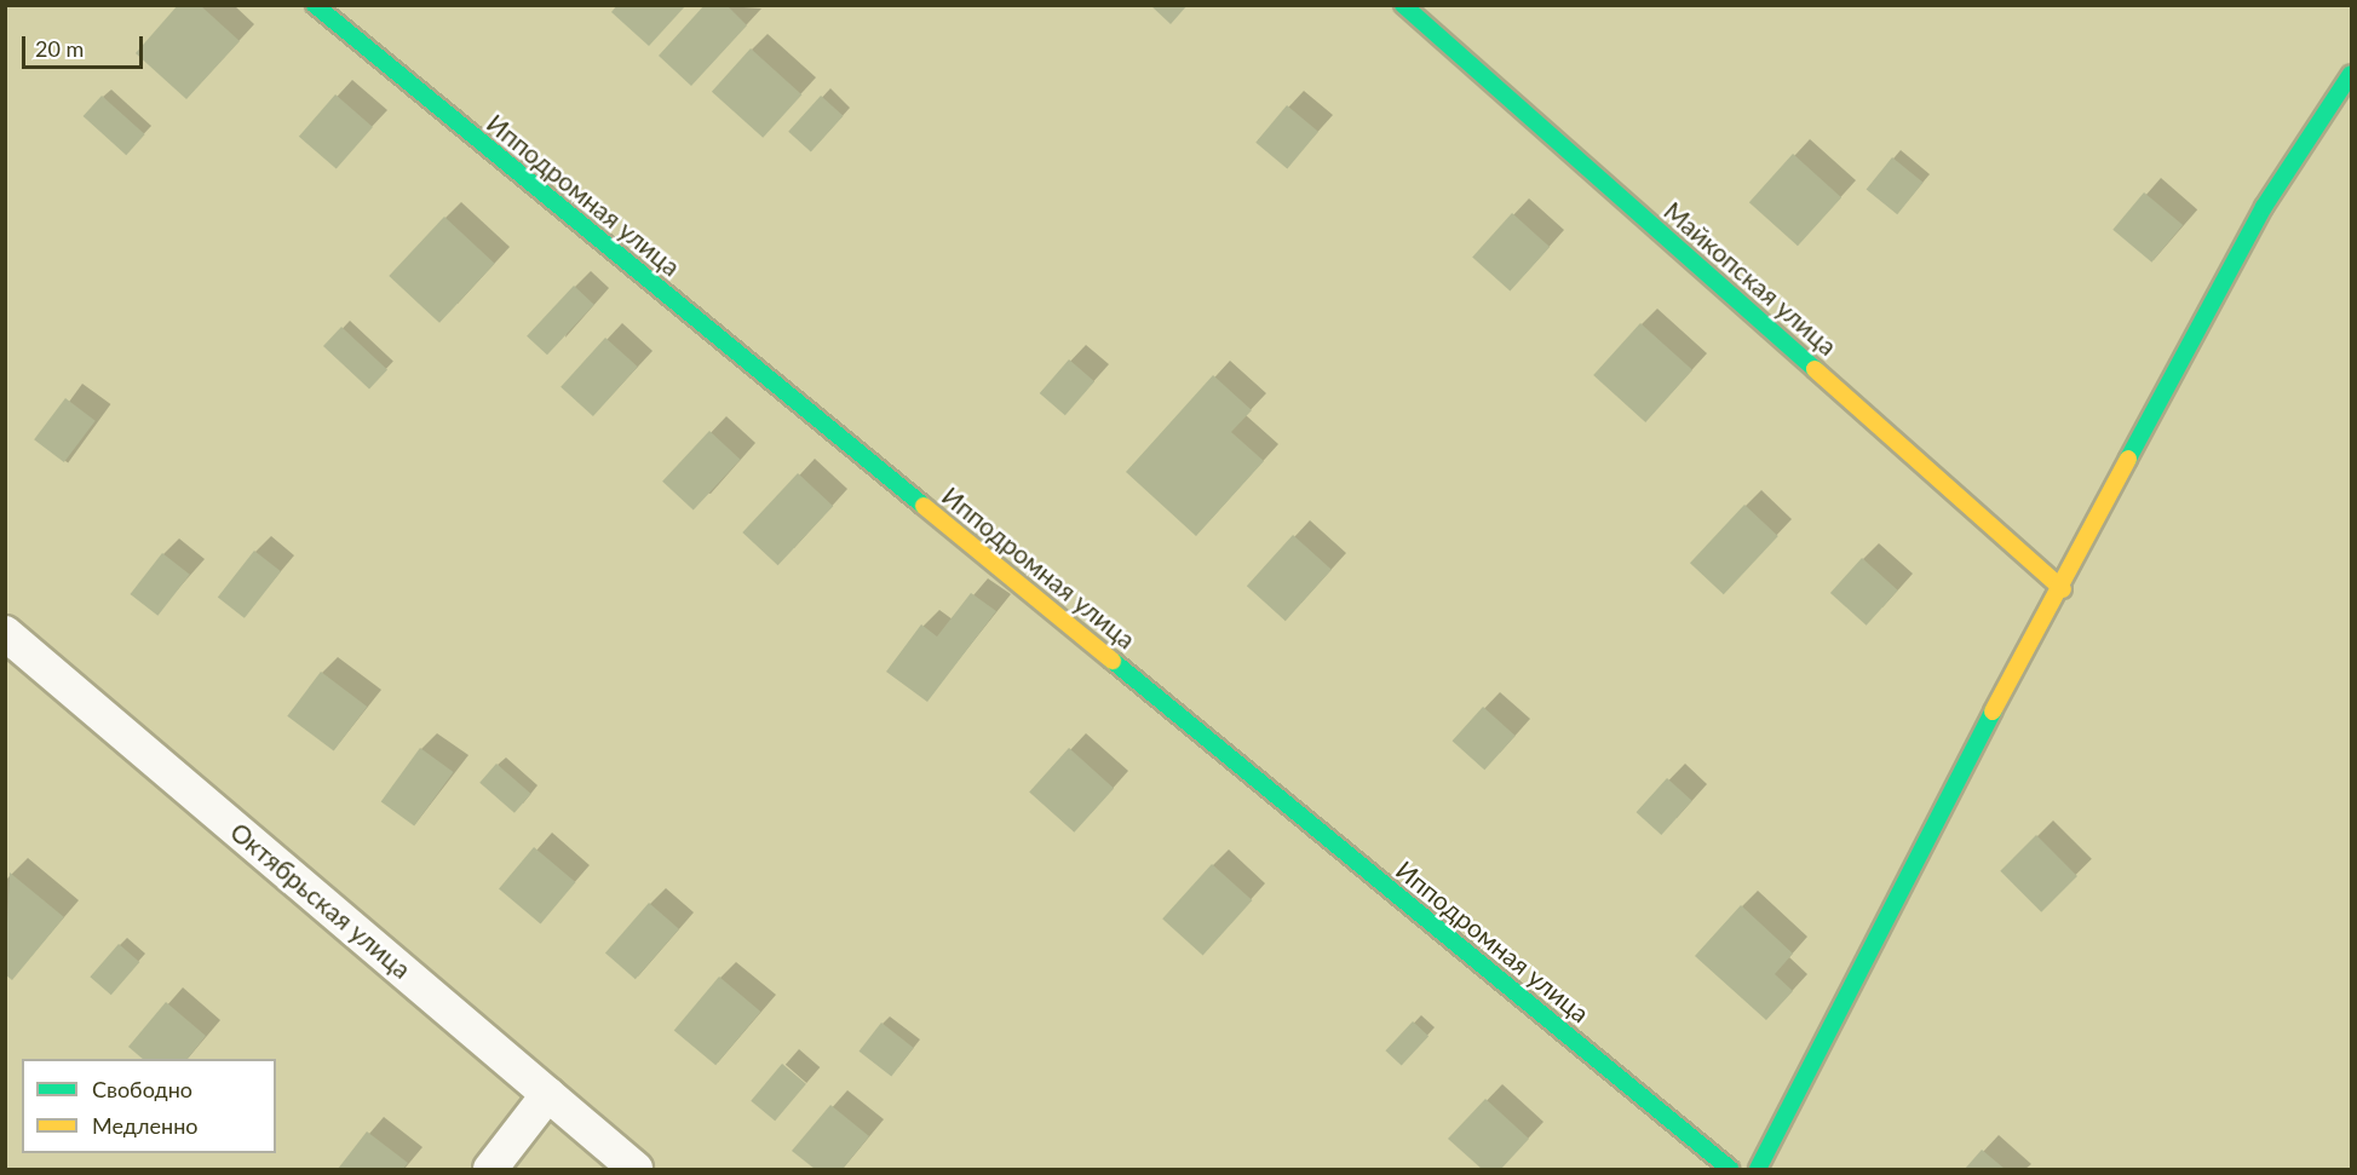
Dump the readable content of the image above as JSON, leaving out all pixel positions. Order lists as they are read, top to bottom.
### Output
{
  "streets": {
    "street": ["Ипподромная улица", "Майкопская улица", "Октябрьская улица"]
  },
  "legend": ["Свободно", "Медленно"],
  "scale_bar": "20 m"
}
